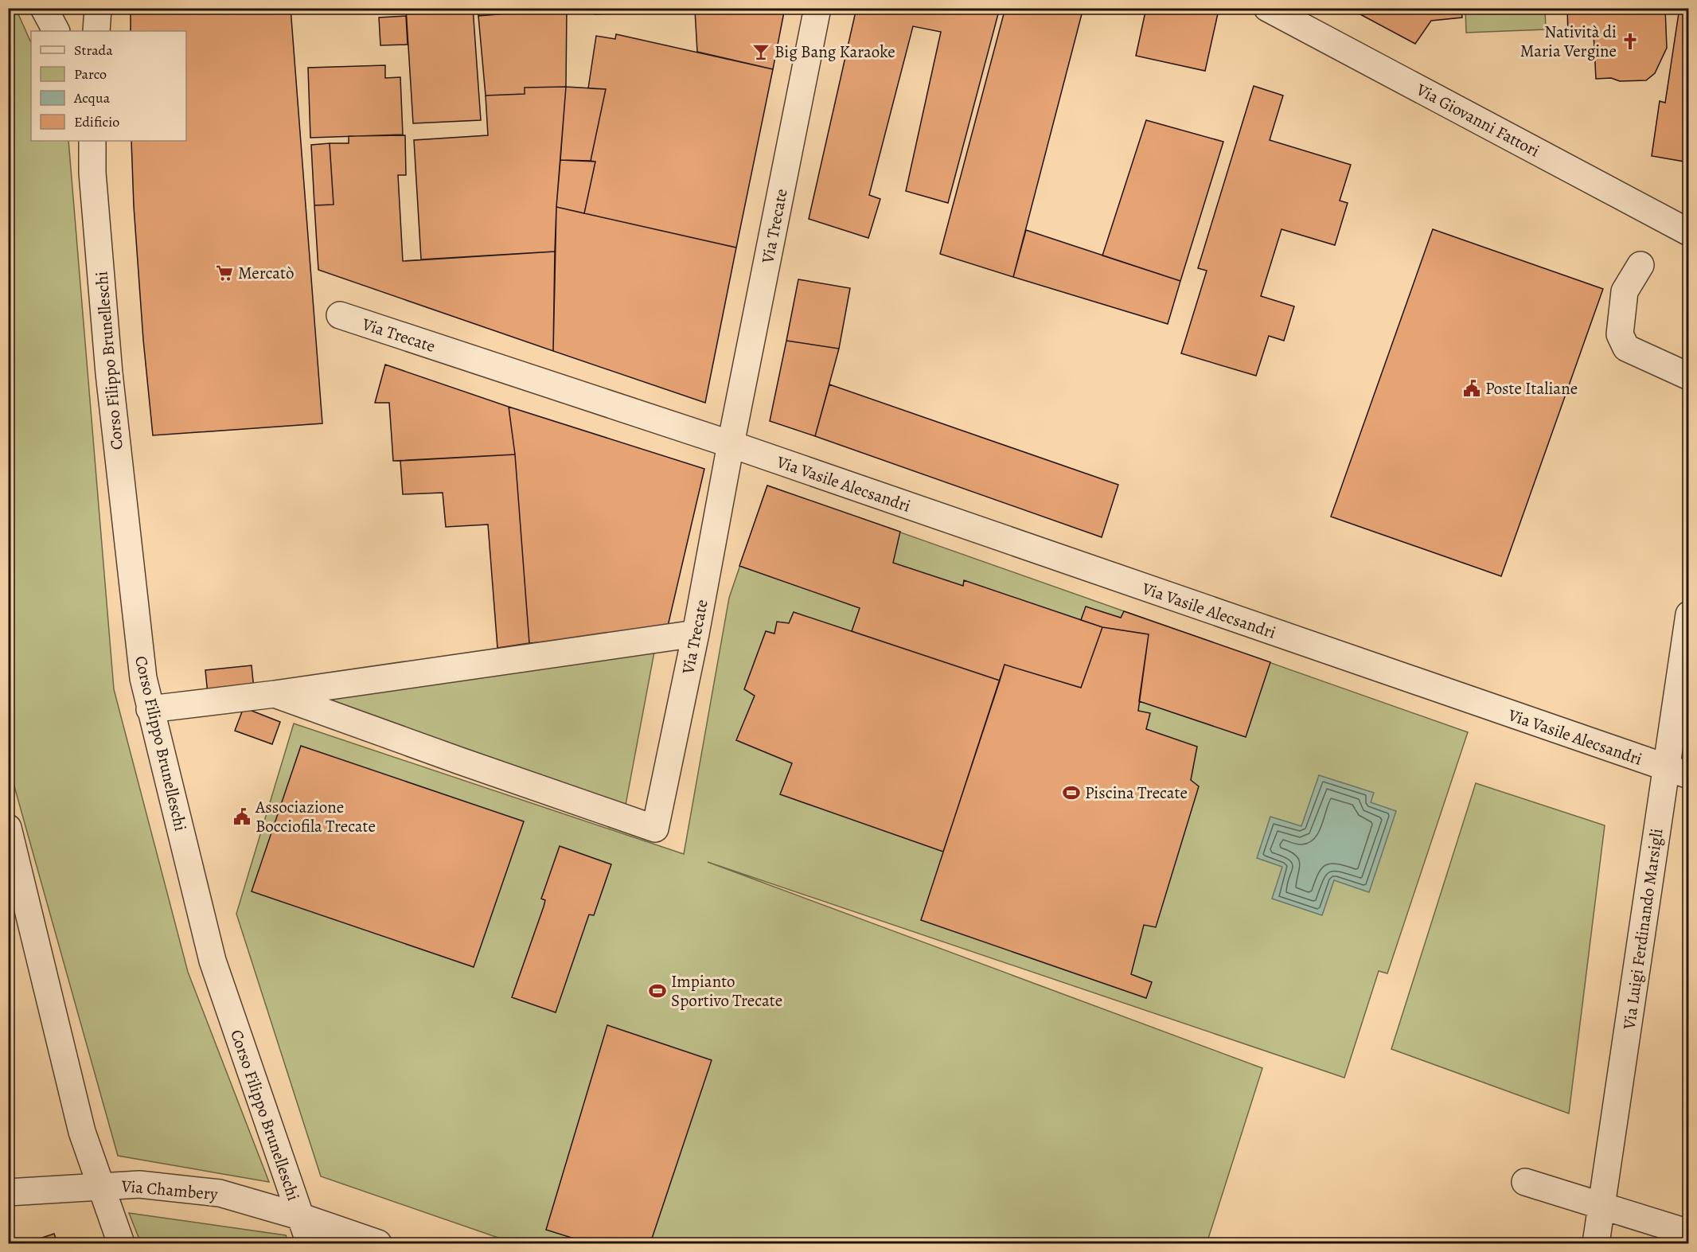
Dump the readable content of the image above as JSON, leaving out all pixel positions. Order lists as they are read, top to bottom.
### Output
{
  "streets": {
    "street": [
      "Via Giovanni Fattori",
      "Via Trecate",
      "Corso Filippo Brunelleschi",
      "Via Vasile Alecsandri",
      "Via Luigi Ferdinando Marsigli",
      "Via Chambery"
    ]
  },
  "crossings": [
    ["Via Trecate", "Via Vasile Alecsandri"],
    ["Corso Filippo Brunelleschi", "Via Chambery"],
    ["Via Vasile Alecsandri", "Via Luigi Ferdinando Marsigli"]
  ],
  "places": {
    "church": ["Natività di Maria Vergine"],
    "bar": ["Big Bang Karaoke"],
    "supermarket": ["Mercatò"],
    "public building": ["Poste Italiane", "Associazione Bocciofila Trecate"],
    "sports": ["Piscina Trecate", "Impianto Sportivo Trecate"]
  },
  "legend": [
    "Strada",
    "Parco",
    "Acqua",
    "Edificio"
  ]
}
